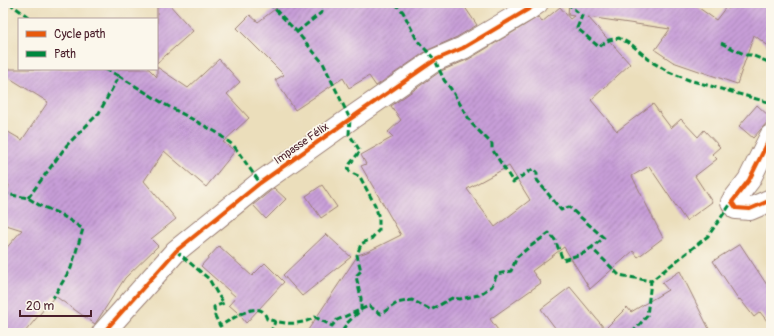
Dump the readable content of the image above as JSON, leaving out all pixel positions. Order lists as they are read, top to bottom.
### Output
{
  "streets": {
    "street": ["Impasse Félix"]
  },
  "legend": ["Cycle path", "Path"],
  "scale_bar": "20 m"
}
